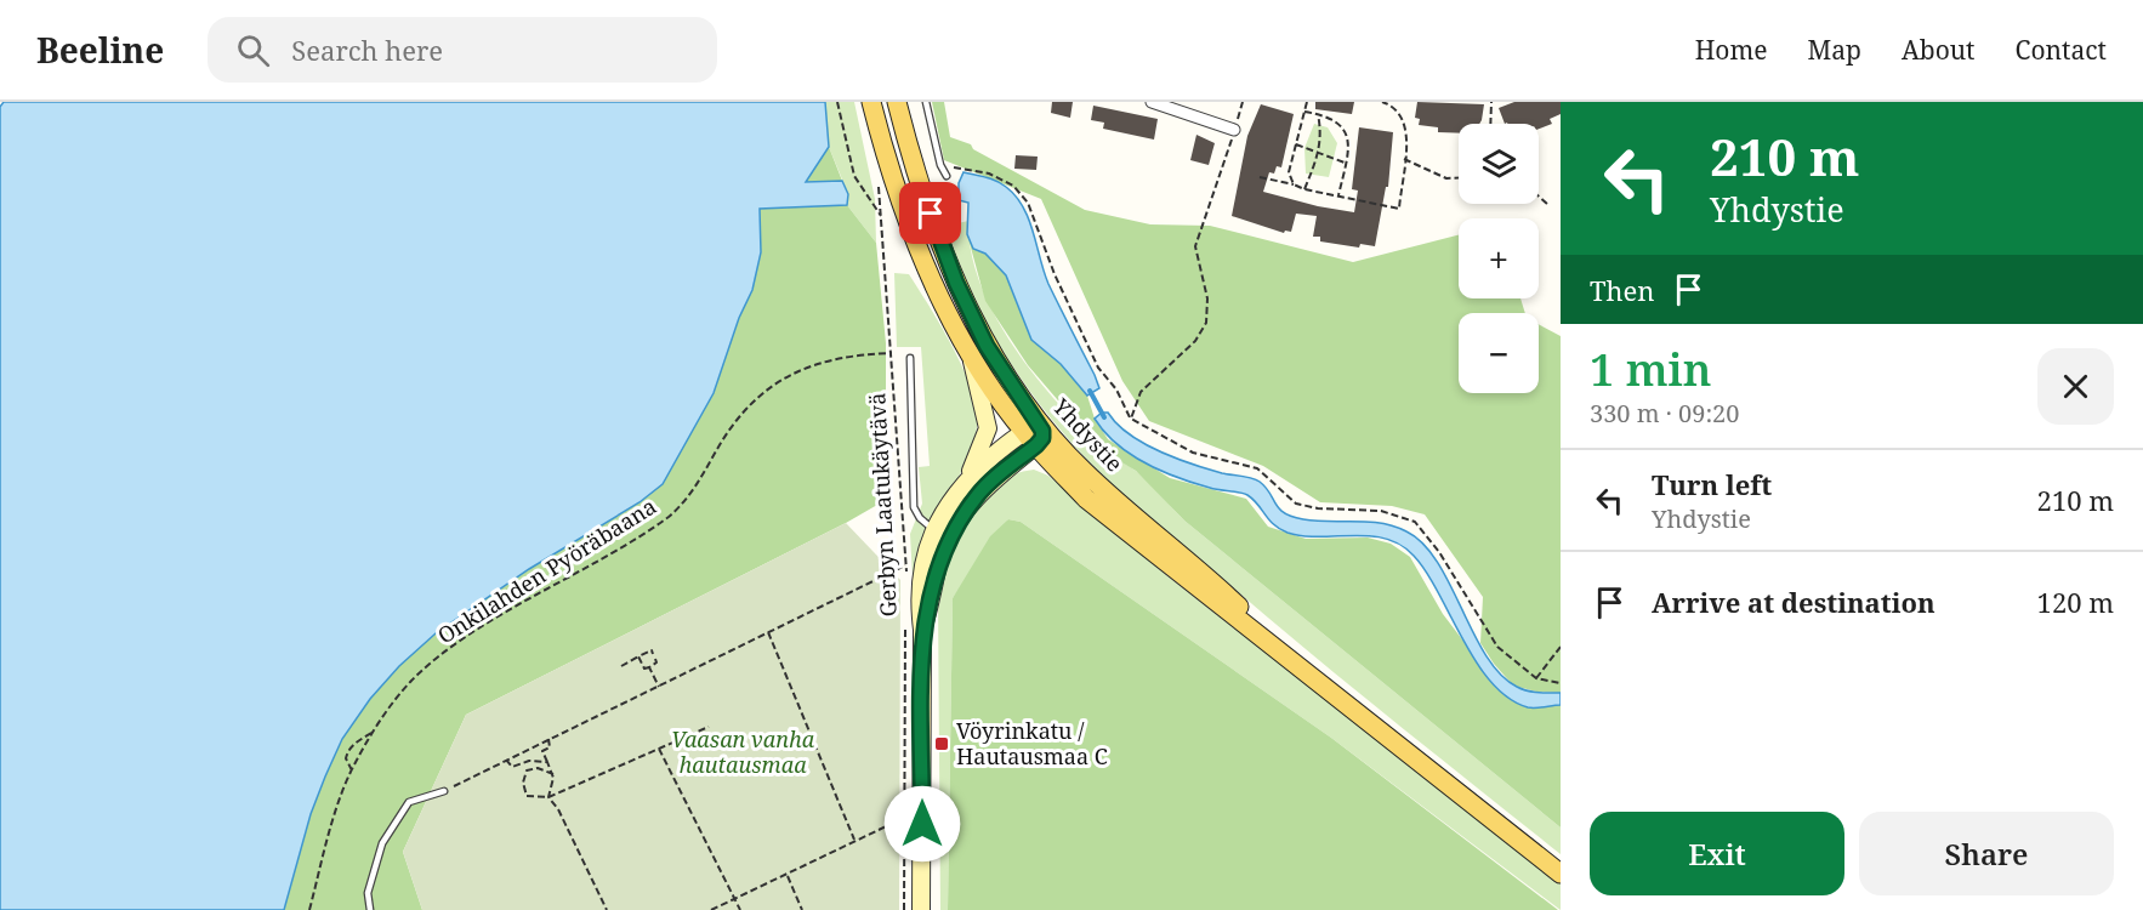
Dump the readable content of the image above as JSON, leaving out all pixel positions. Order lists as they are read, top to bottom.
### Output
{
  "streets": {
    "main road": ["Yhdystie"],
    "path": ["Gerbyn Laatukäytävä", "Onkilahden Pyöräbaana"]
  },
  "crossings": [
    ["Gerbyn Laatukäytävä", "Onkilahden Pyöräbaana"]
  ],
  "parks": ["Vaasan vanha hautausmaa"],
  "places": {
    "transit": ["Vöyrinkatu / Hautausmaa C"]
  },
  "page": {
    "header": "Beeline",
    "search": "Search here",
    "nav": [
      "Home",
      "Map",
      "About",
      "Contact"
    ],
    "turn": ["210 m", "Yhdystie"],
    "map_buttons": ["+", "−"],
    "then": "Then",
    "heading": ["1 min", "330 m · 09:20"],
    "list": [
      {
        "name": "Turn left",
        "note": "Yhdystie",
        "value": "210 m"
      },
      {
        "name": "Arrive at destination",
        "value": "120 m"
      }
    ],
    "buttons": ["Exit", "Share"]
  }
}
